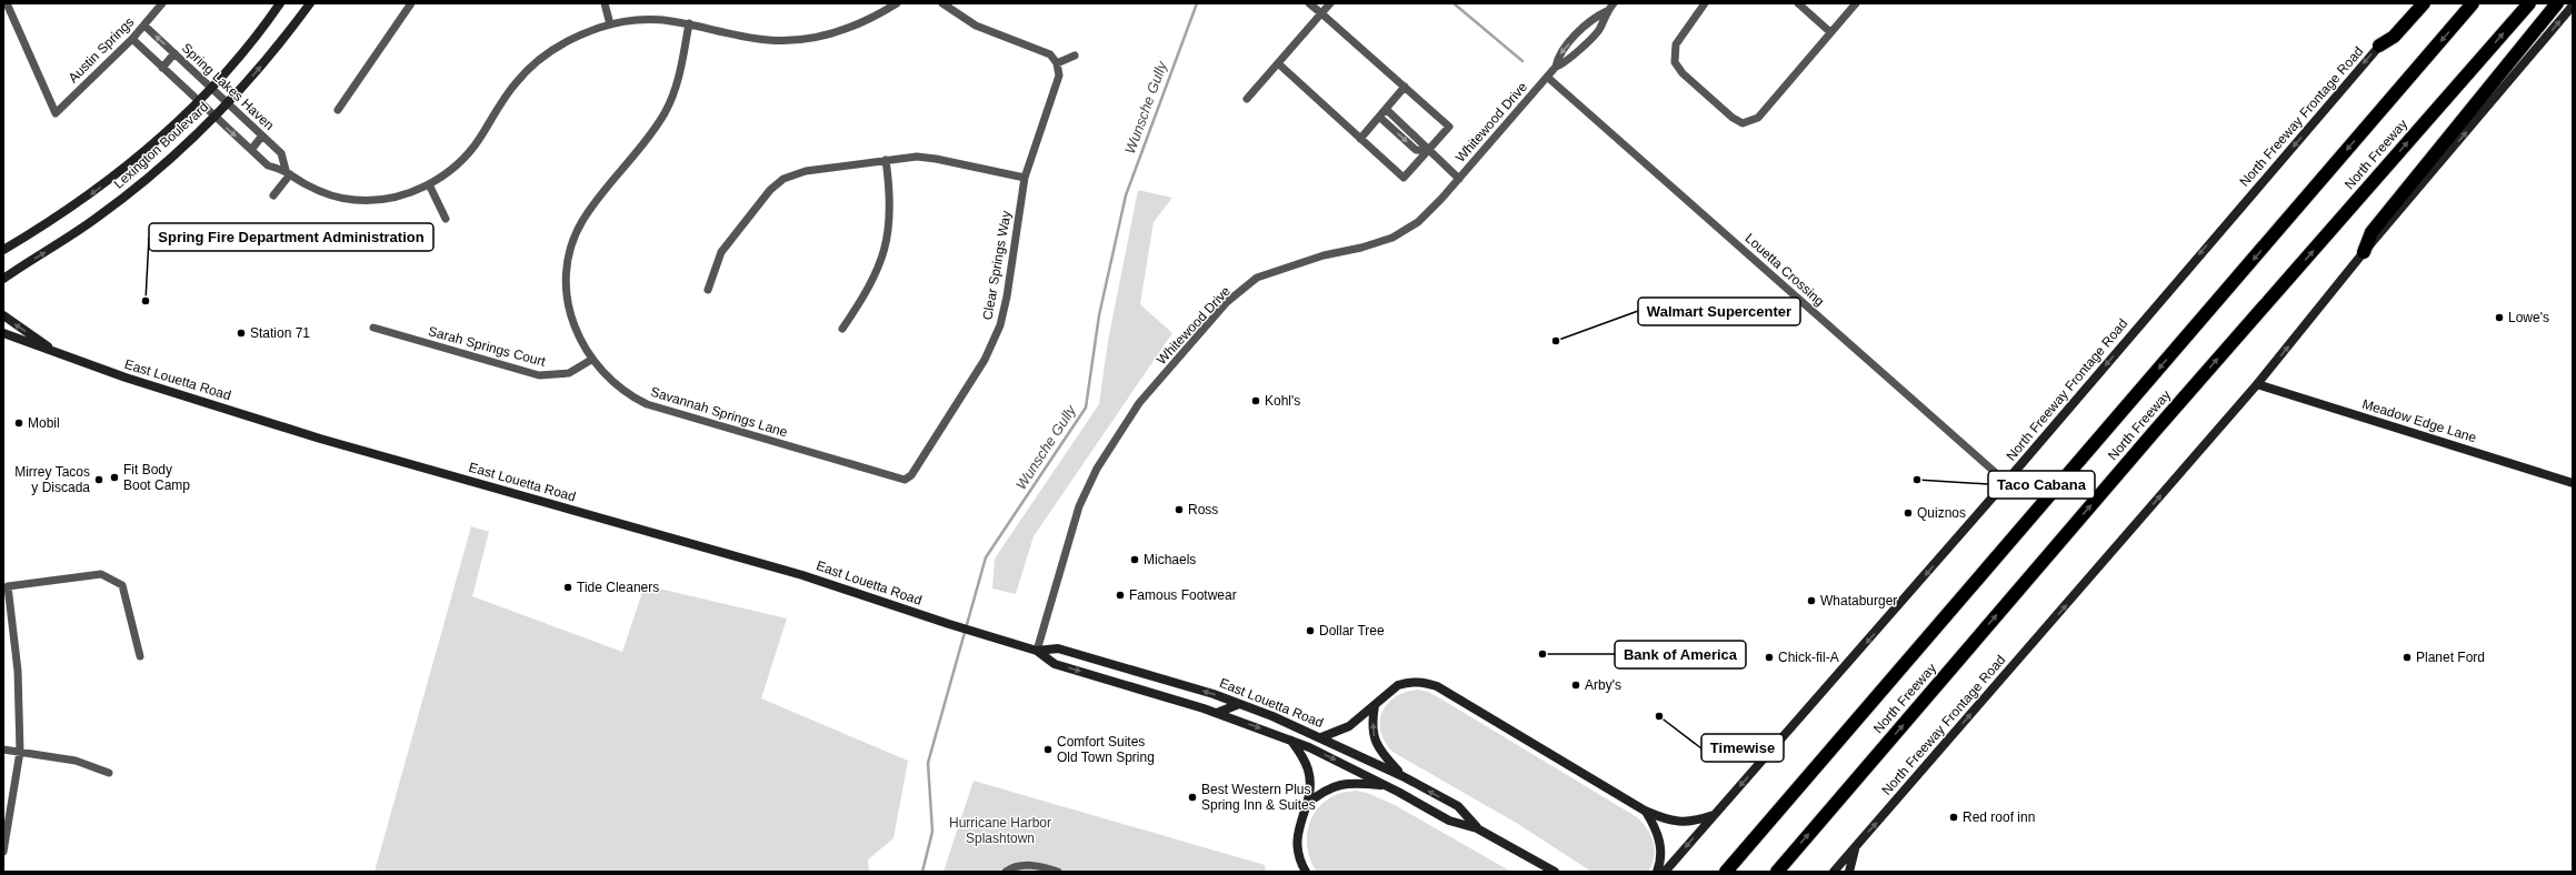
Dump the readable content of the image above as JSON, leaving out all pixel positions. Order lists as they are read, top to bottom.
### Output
{
  "streets": {
    "highway": ["North Freeway"],
    "main road": [
      "North Freeway Frontage Road",
      "Lexington Boulevard",
      "East Louetta Road",
      "Meadow Edge Lane"
    ],
    "street": [
      "Austin Springs",
      "Spring Lakes Haven",
      "Whitewood Drive",
      "Clear Springs Way",
      "Louetta Crossing",
      "Sarah Springs Court",
      "Savannah Springs Lane"
    ]
  },
  "crossings": [
    ["Austin Springs", "Spring Lakes Haven"],
    ["Spring Lakes Haven", "Lexington Boulevard"],
    ["North Freeway Frontage Road", "Louetta Crossing"],
    ["North Freeway Frontage Road", "Meadow Edge Lane"],
    ["Whitewood Drive", "Louetta Crossing"],
    ["Whitewood Drive", "East Louetta Road"],
    ["Clear Springs Way", "Savannah Springs Lane"],
    ["Sarah Springs Court", "Savannah Springs Lane"]
  ],
  "water": ["Wunsche Gully"],
  "parks": ["Hurricane Harbor Splashtown"],
  "places": [
    "Spring Fire Department Administration",
    "Lowe's",
    "Station 71",
    "Walmart Supercenter",
    "Kohl's",
    "Mobil",
    "Fit Body Boot Camp",
    "Mirrey Tacos y Discada",
    "Taco Cabana",
    "Ross",
    "Quiznos",
    "Michaels",
    "Tide Cleaners",
    "Famous Footwear",
    "Whataburger",
    "Dollar Tree",
    "Bank of America",
    "Chick-fil-A",
    "Planet Ford",
    "Arby's",
    "Timewise",
    "Comfort Suites Old Town Spring",
    "Best Western Plus Spring Inn & Suites",
    "Red roof inn"
  ]
}
